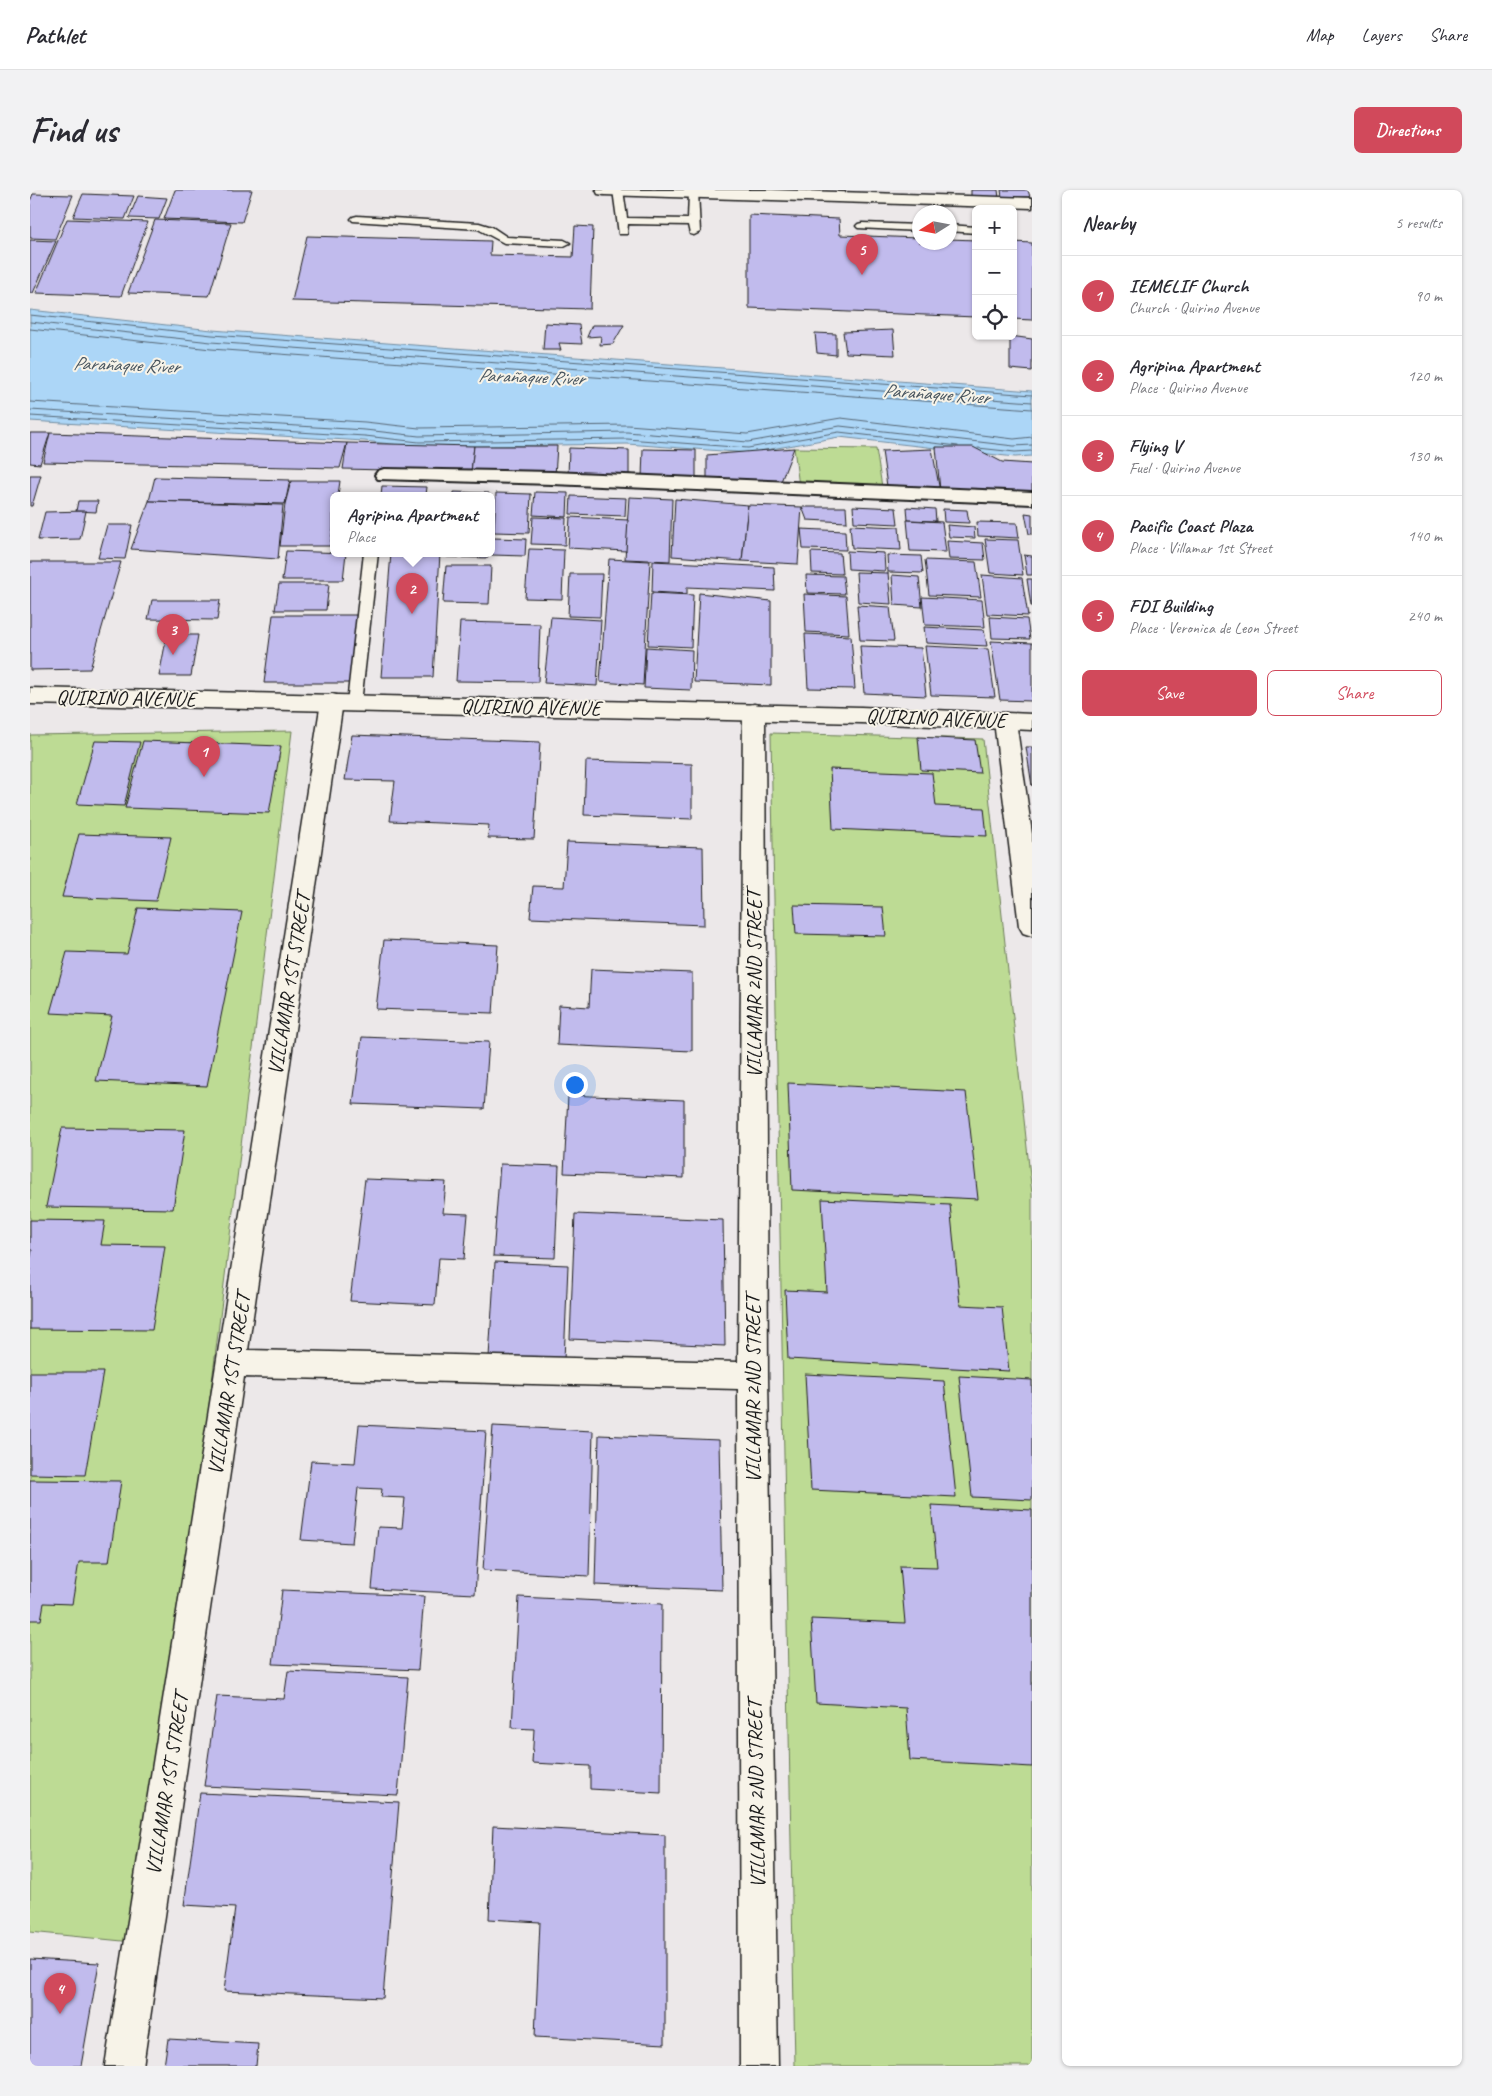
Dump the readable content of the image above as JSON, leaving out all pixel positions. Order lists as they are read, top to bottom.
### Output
{
  "streets": {
    "street": ["QUIRINO AVENUE", "VILLAMAR 1ST STREET", "VILLAMAR 2ND STREET"]
  },
  "crossings": [
    ["QUIRINO AVENUE", "VILLAMAR 1ST STREET"],
    ["QUIRINO AVENUE", "VILLAMAR 2ND STREET"]
  ],
  "water": ["Parañaque River"],
  "north": "left",
  "page": {
    "header": "Pathlet",
    "nav": ["Map", "Layers", "Share"],
    "buttons": [
      "Directions",
      ["Save", "Share"]
    ],
    "title": "Find us",
    "heading": ["Nearby", "5 results"],
    "map_buttons": ["+", "−"],
    "pins": [
      "5",
      "2",
      "3",
      "1",
      "4"
    ],
    "list": [
      {
        "mark": "1",
        "name": "IEMELIF Church",
        "note": "Church · Quirino Avenue",
        "value": "90 m"
      },
      {
        "mark": "2",
        "name": "Agripina Apartment",
        "note": "Place · Quirino Avenue",
        "value": "120 m"
      },
      {
        "mark": "3",
        "name": "Flying V",
        "note": "Fuel · Quirino Avenue",
        "value": "130 m"
      },
      {
        "mark": "4",
        "name": "Pacific Coast Plaza",
        "note": "Place · Villamar 1st Street",
        "value": "140 m"
      },
      {
        "mark": "5",
        "name": "FDI Building",
        "note": "Place · Veronica de Leon Street",
        "value": "240 m"
      }
    ],
    "popup": ["Agripina Apartment", "Place"]
  }
}
